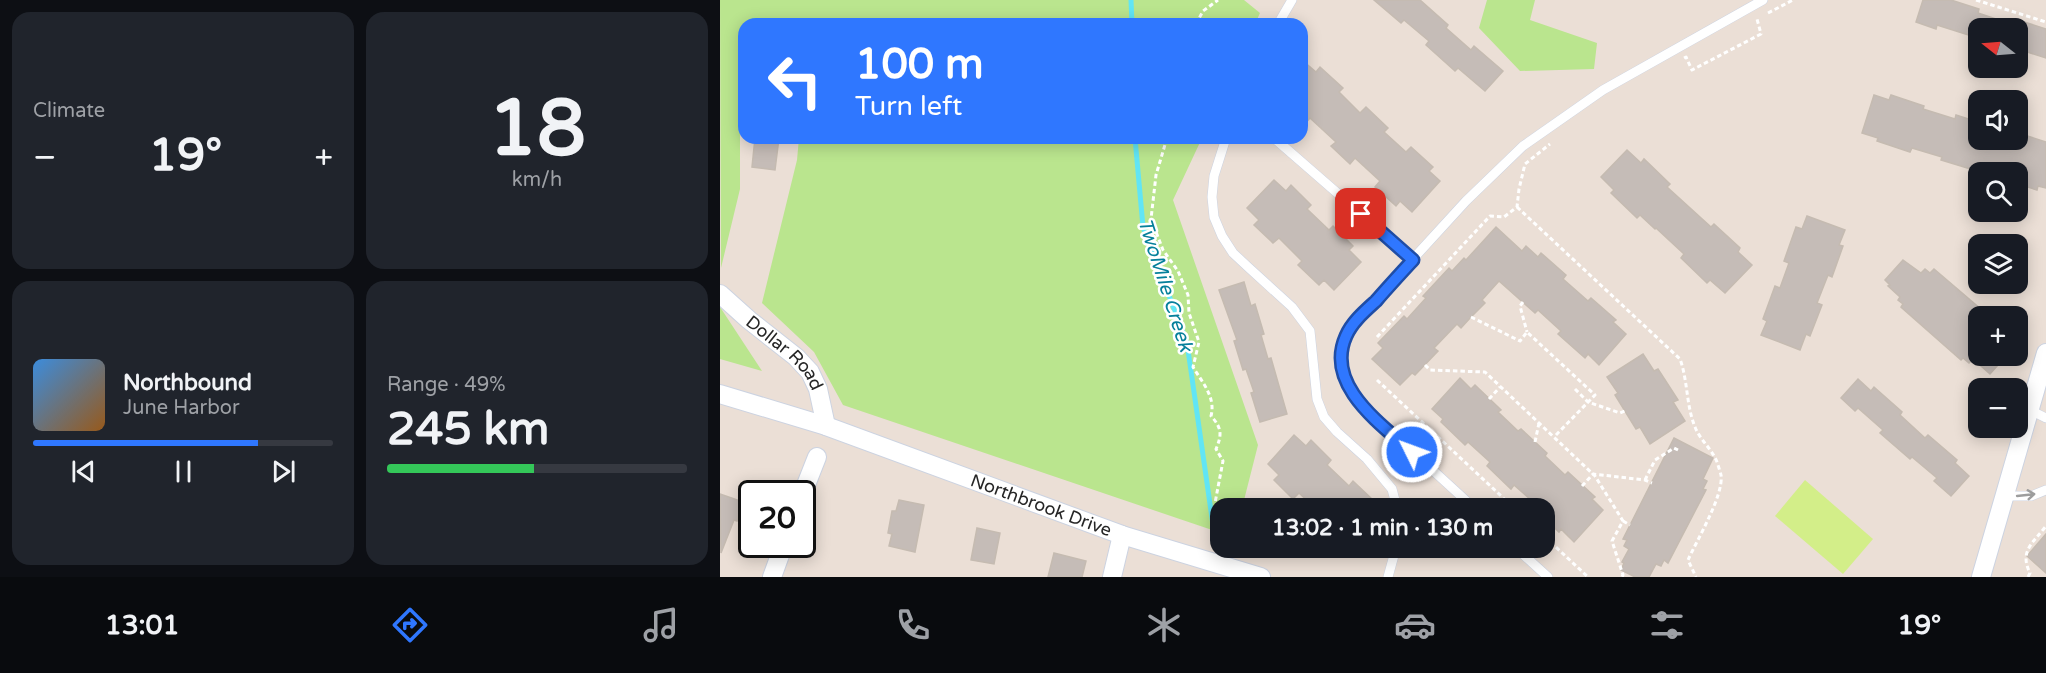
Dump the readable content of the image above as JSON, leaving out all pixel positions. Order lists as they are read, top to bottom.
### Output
{
  "streets": {
    "street": ["Dollar Road", "Northbrook Drive"]
  },
  "crossings": [
    ["Dollar Road", "Northbrook Drive"]
  ],
  "water": ["TwoMile Creek"],
  "north": "left",
  "page": {
    "tile": [
      "Climate",
      ["18", "km/h"],
      ["Range · 49%", "245 km"]
    ],
    "map_buttons": ["+", "−"],
    "turn": ["100 m", "Turn left"],
    "heat": ["−", "19°", "+"],
    "song": ["Northbound", "June Harbor"],
    "limit": "20",
    "trip": "13:02 · 1 min · 130 m",
    "tabs": ["13:01", "19°"]
  }
}
